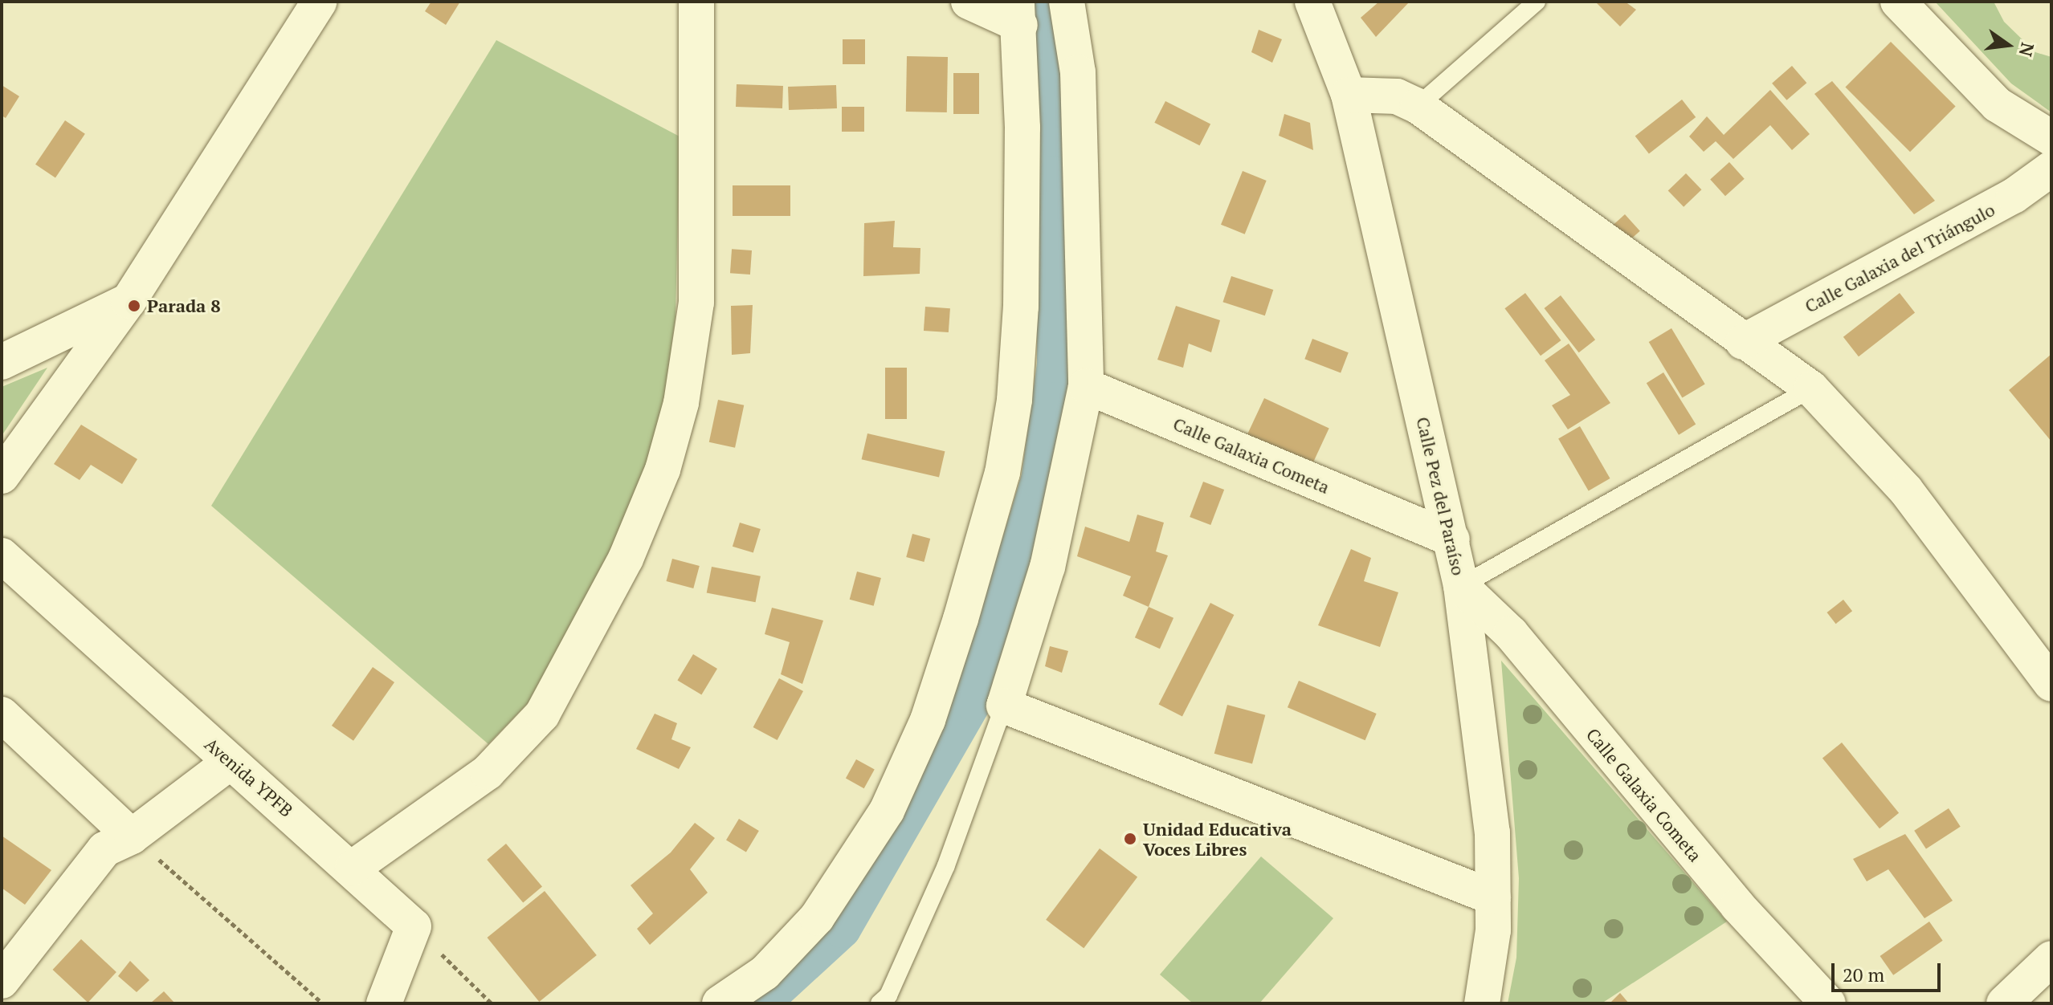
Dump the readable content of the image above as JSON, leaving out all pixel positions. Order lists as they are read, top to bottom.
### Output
{
  "streets": {
    "street": [
      "Calle Galaxia del Triángulo",
      "Calle Galaxia Cometa",
      "Calle Pez del Paraíso",
      "Avenida YPFB"
    ]
  },
  "crossings": [
    ["Calle Galaxia Cometa", "Calle Pez del Paraíso"]
  ],
  "places": ["Parada 8", "Unidad Educativa Voces Libres"],
  "scale_bar": "20 m",
  "north": "right"
}
